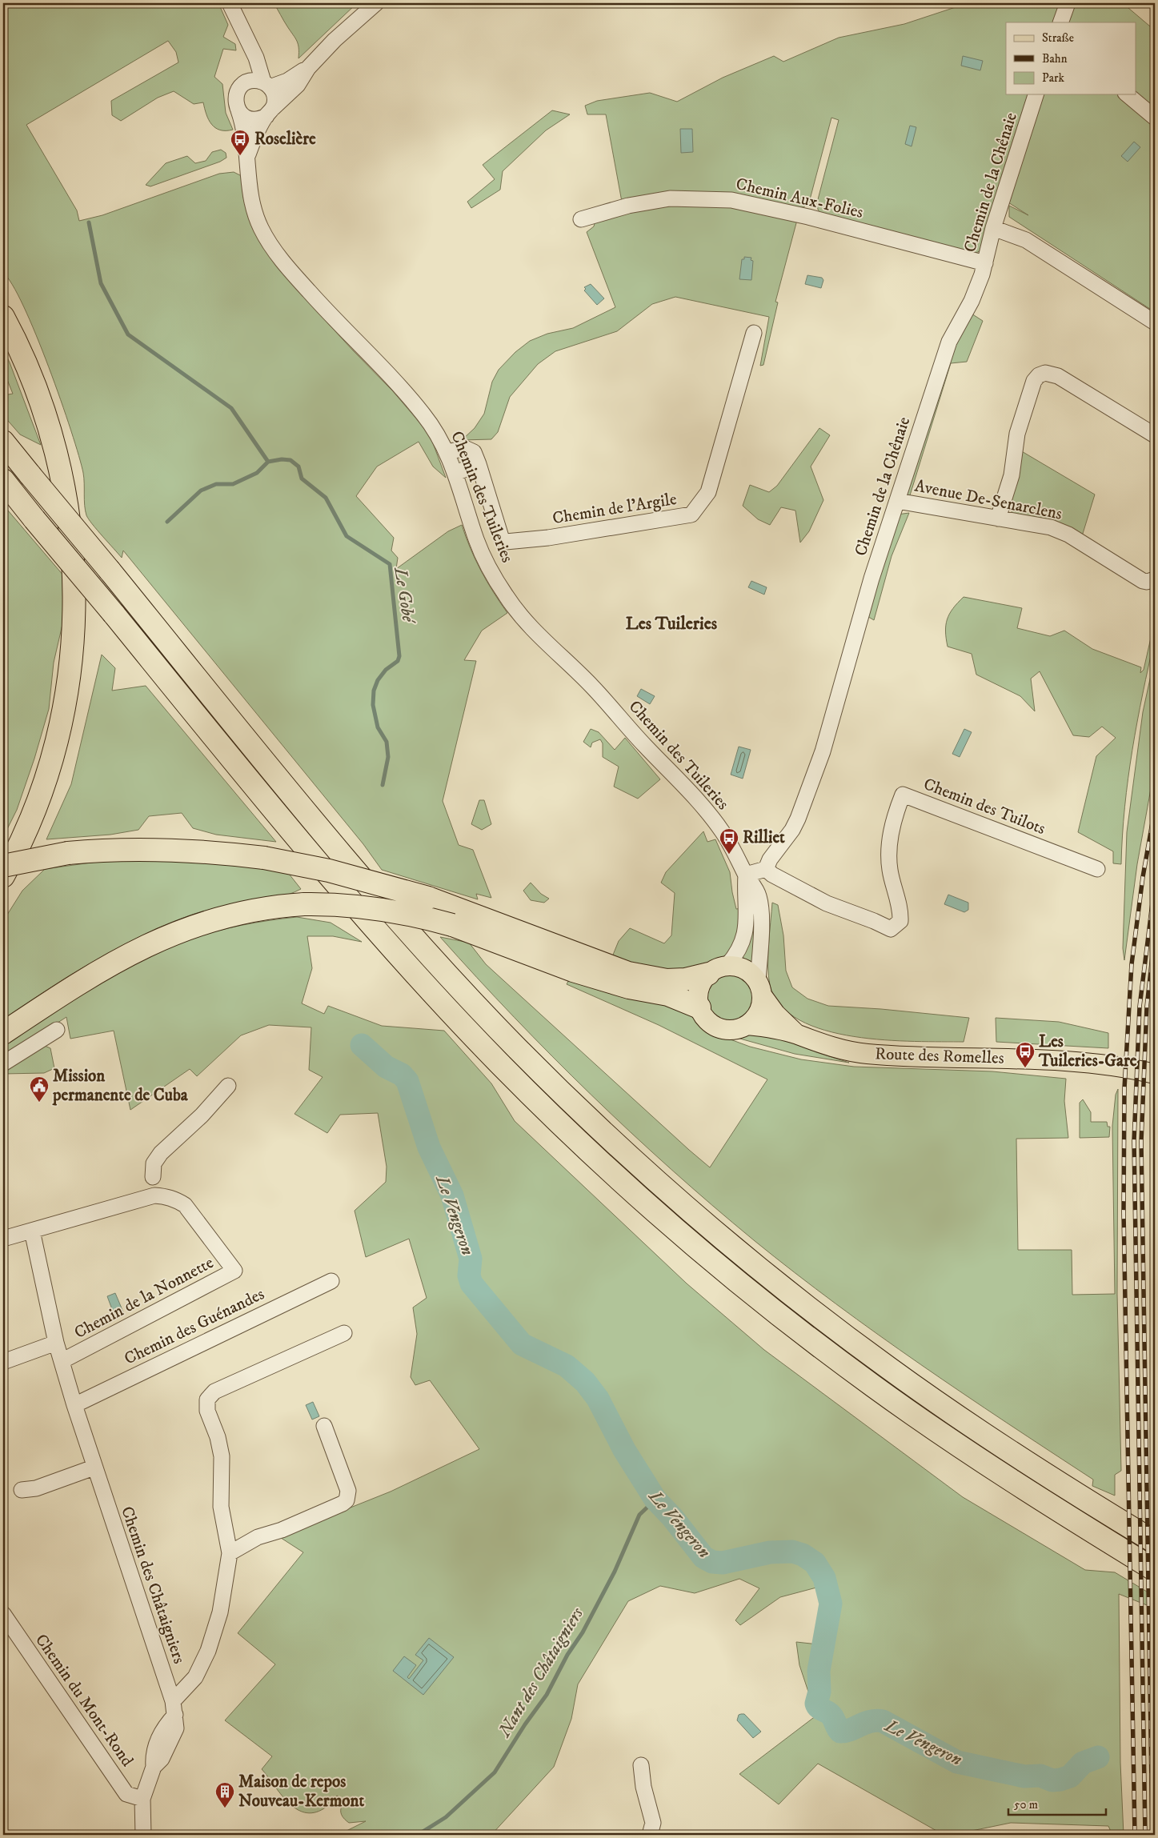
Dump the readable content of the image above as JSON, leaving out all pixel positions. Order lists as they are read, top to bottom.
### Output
{
  "streets": {
    "main road": ["Route des Romelles"],
    "street": [
      "Chemin de la Chênaie",
      "Chemin Aux-Folies",
      "Chemin des Tuileries",
      "Avenue De-Senarclens",
      "Chemin de l'Argile",
      "Chemin des Tuilots",
      "Chemin de la Nonnette",
      "Chemin des Guénandes",
      "Chemin des Châtaigniers",
      "Chemin du Mont-Rond"
    ]
  },
  "crossings": [
    ["Chemin de la Chênaie", "Chemin Aux-Folies"],
    ["Chemin de la Chênaie", "Avenue De-Senarclens"],
    ["Chemin de la Chênaie", "Chemin des Tuilots"],
    ["Chemin des Tuileries", "Chemin de l'Argile"],
    ["Chemin des Tuileries", "Route des Romelles"],
    ["Chemin de la Nonnette", "Chemin des Châtaigniers"],
    ["Chemin des Guénandes", "Chemin des Châtaigniers"]
  ],
  "districts": ["Les Tuileries"],
  "water": ["Le Gobé", "Le Vengeron", "Nant des Châtaigniers"],
  "places": {
    "bus stop": ["Roselière", "Rilliet", "Les Tuileries-Gare"],
    "public building": ["Mission permanente de Cuba"],
    "building": ["Maison de repos Nouveau-Kermont"]
  },
  "legend": ["Straße", "Bahn", "Park"],
  "scale_bar": "50 m"
}
